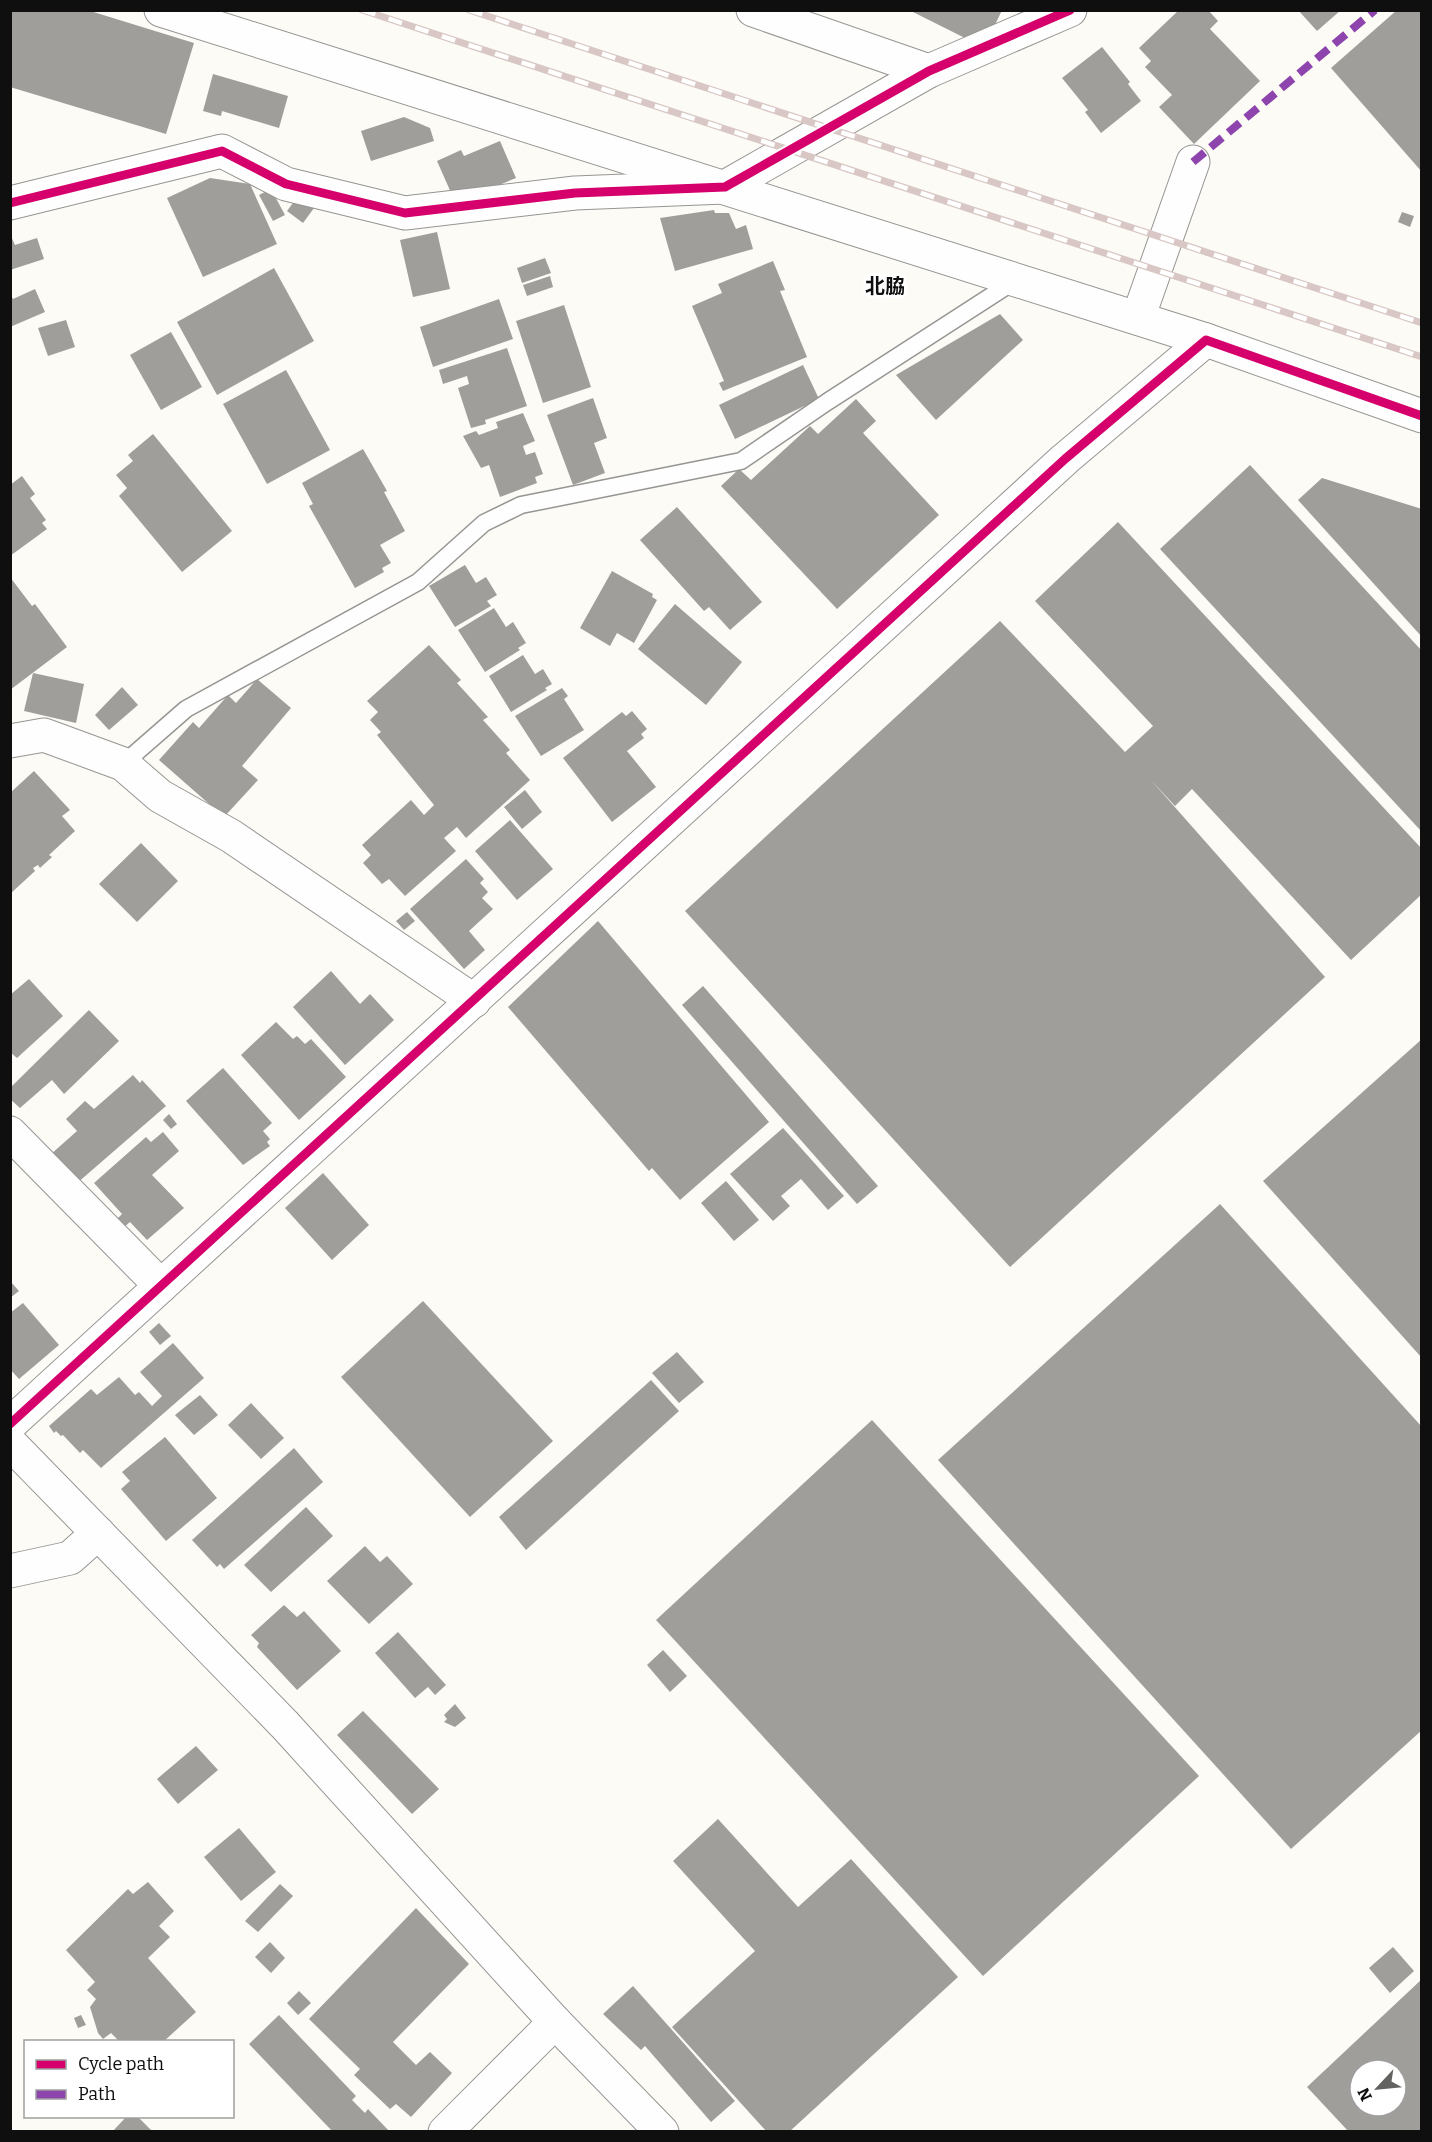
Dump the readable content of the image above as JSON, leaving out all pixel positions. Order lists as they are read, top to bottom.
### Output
{
  "districts": ["北脇"],
  "legend": ["Cycle path", "Path"],
  "north": "bottom left"
}
